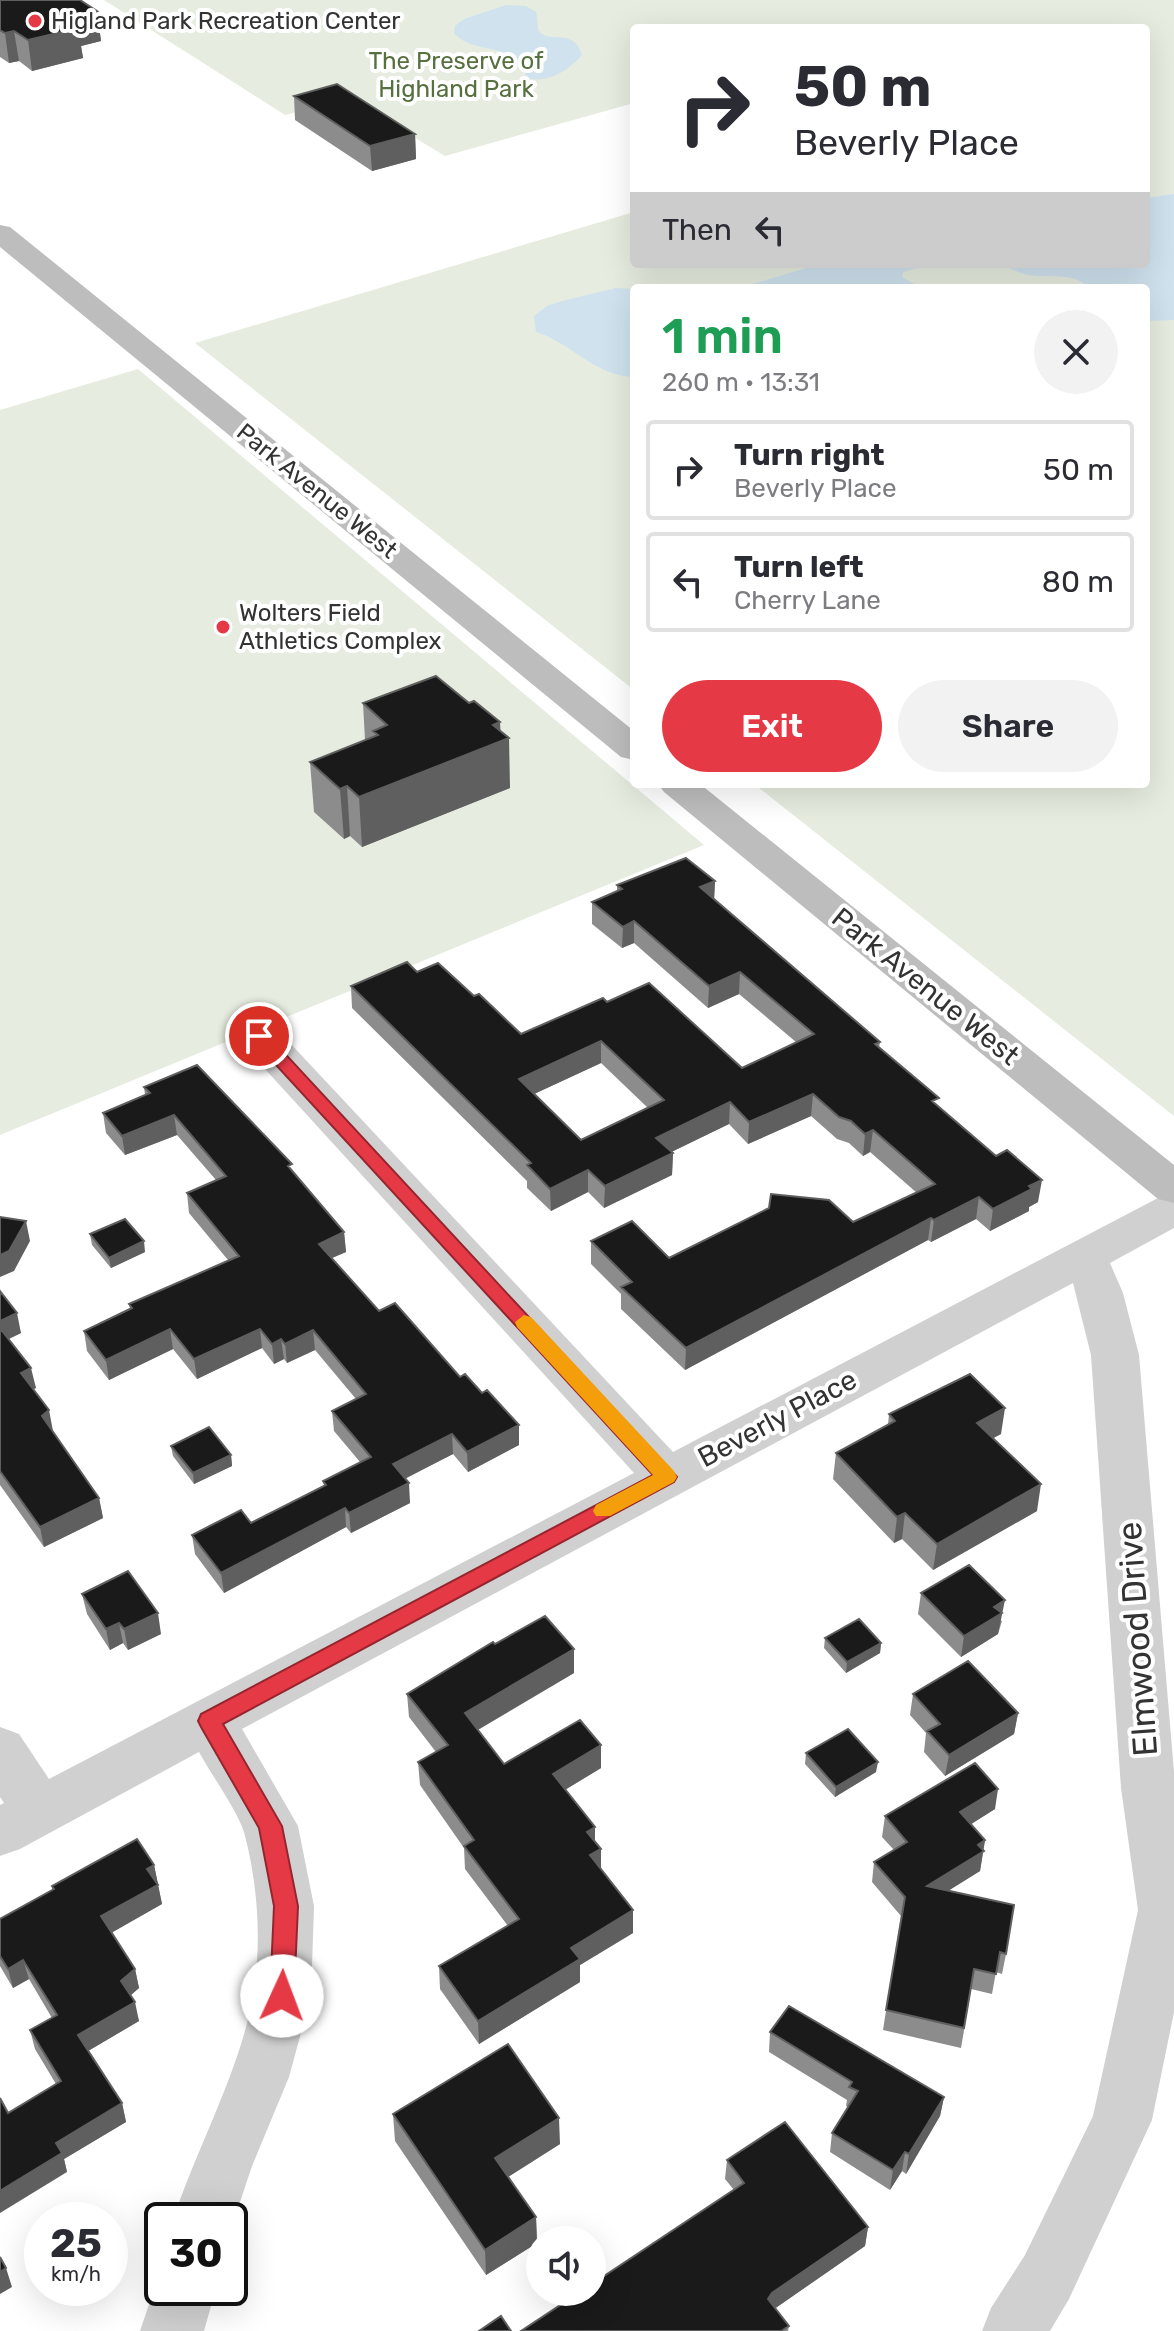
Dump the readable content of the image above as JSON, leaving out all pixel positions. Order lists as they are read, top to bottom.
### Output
{
  "streets": {
    "street": ["Park Avenue West", "Beverly Place", "Elmwood Drive"]
  },
  "crossings": [
    ["Beverly Place", "Elmwood Drive"]
  ],
  "parks": ["The Preserve of Highland Park"],
  "places": ["Higland Park Recreation Center", "Wolters Field Athletics Complex"],
  "page": {
    "turn": ["50 m", "Beverly Place"],
    "then": "Then",
    "heading": ["1 min", "260 m · 13:31"],
    "list": [
      {
        "name": "Turn right",
        "note": "Beverly Place",
        "value": "50 m"
      },
      {
        "name": "Turn left",
        "note": "Cherry Lane",
        "value": "80 m"
      }
    ],
    "buttons": ["Exit", "Share"],
    "speed": "25 km/h",
    "limit": "30"
  }
}
